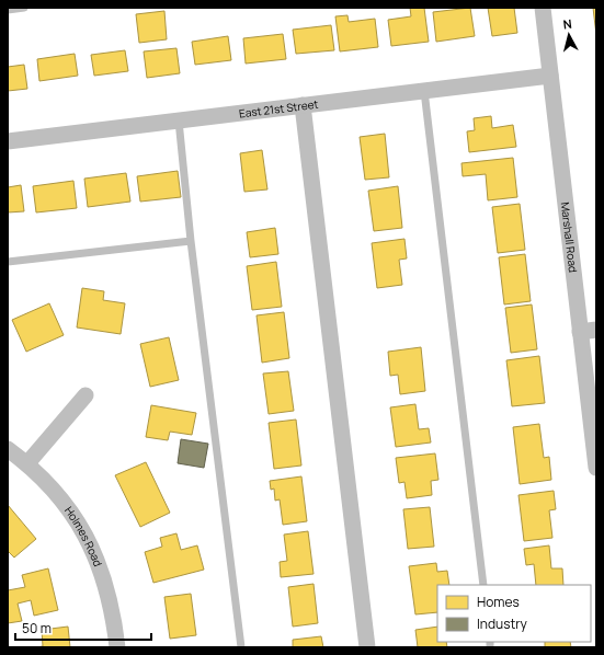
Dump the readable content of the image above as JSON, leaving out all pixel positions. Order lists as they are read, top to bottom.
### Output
{
  "streets": {
    "street": ["East 21st Street", "Marshall Road", "Holmes Road"]
  },
  "crossings": [
    ["East 21st Street", "Marshall Road"]
  ],
  "legend": ["Homes", "Industry"],
  "scale_bar": "50 m",
  "north": "top"
}
